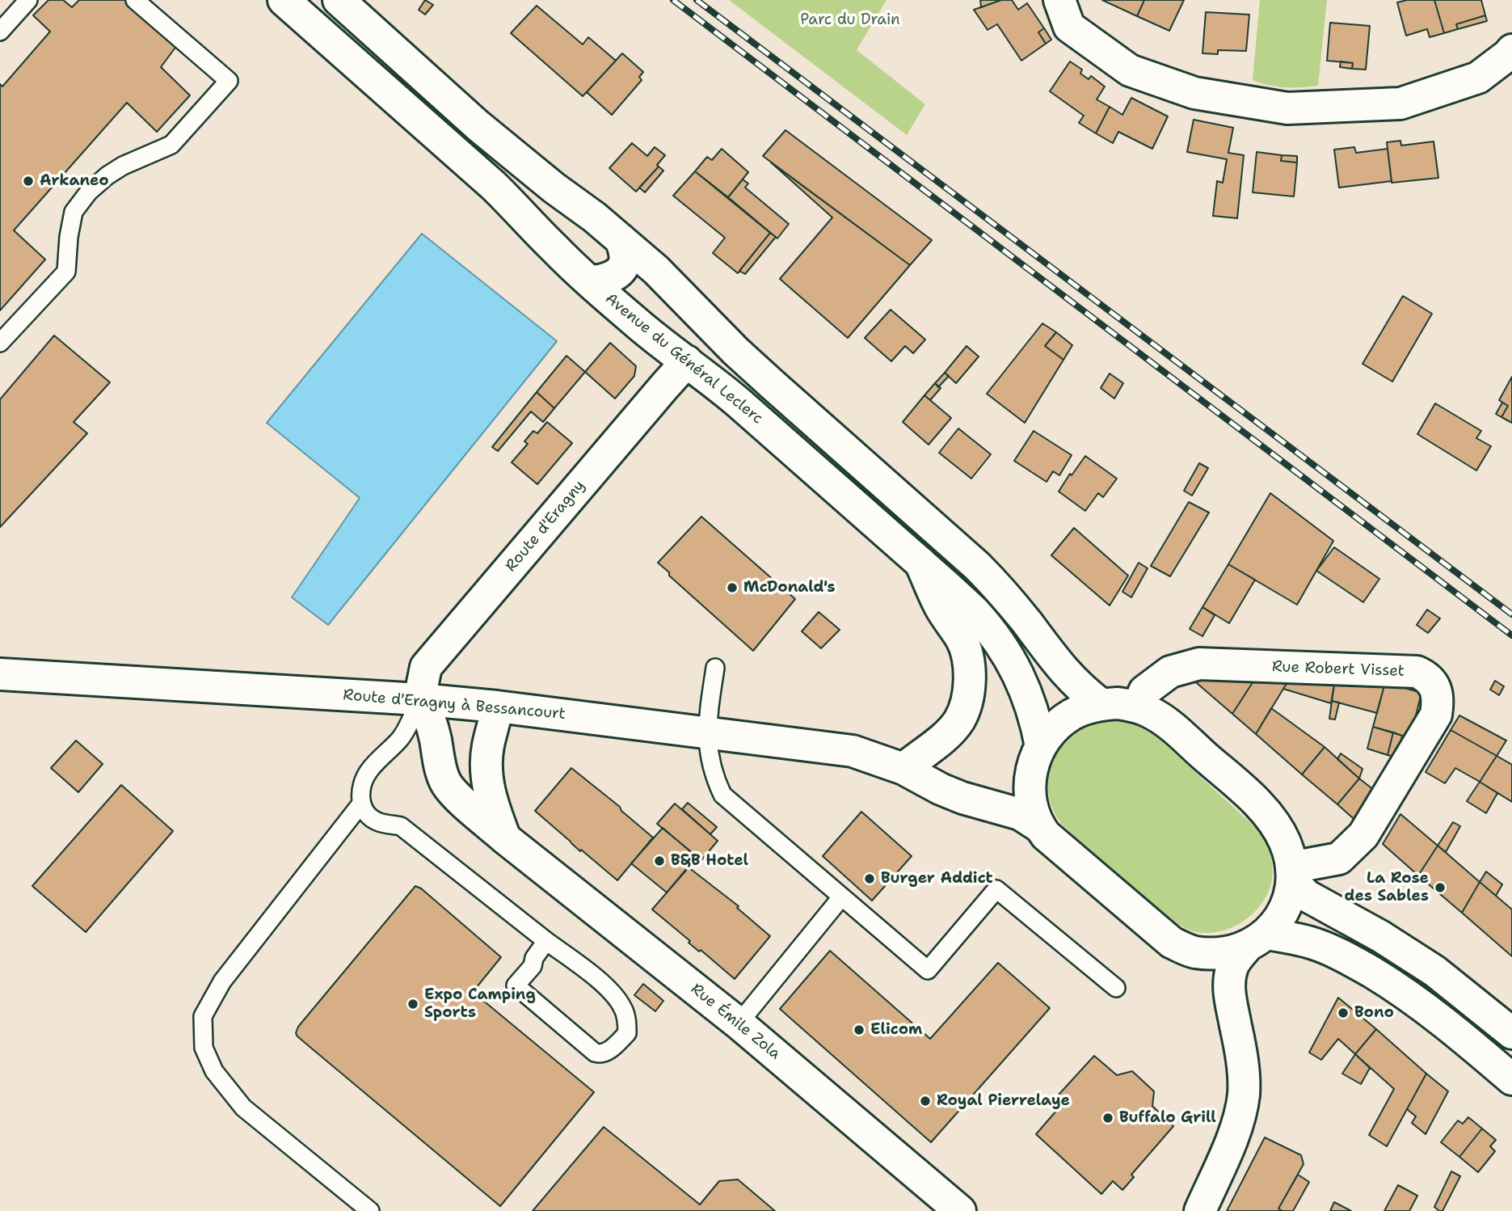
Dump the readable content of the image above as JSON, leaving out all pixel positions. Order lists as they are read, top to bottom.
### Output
{
  "streets": {
    "street": [
      "Avenue du Général Leclerc",
      "Route d'Eragny",
      "Rue Robert Visset",
      "Route d'Eragny à Bessancourt",
      "Rue Émile Zola"
    ]
  },
  "crossings": [
    ["Avenue du Général Leclerc", "Route d'Eragny"],
    ["Avenue du Général Leclerc", "Route d'Eragny à Bessancourt"],
    ["Route d'Eragny", "Route d'Eragny à Bessancourt"],
    ["Route d'Eragny", "Rue Émile Zola"],
    ["Route d'Eragny à Bessancourt", "Rue Émile Zola"]
  ],
  "parks": ["Parc du Drain"],
  "places": [
    "Arkaneo",
    "McDonald's",
    "B&B Hotel",
    "Burger Addict",
    "La Rose des Sables",
    "Expo Camping Sports",
    "Bono",
    "Elicom",
    "Royal Pierrelaye",
    "Buffalo Grill"
  ]
}
